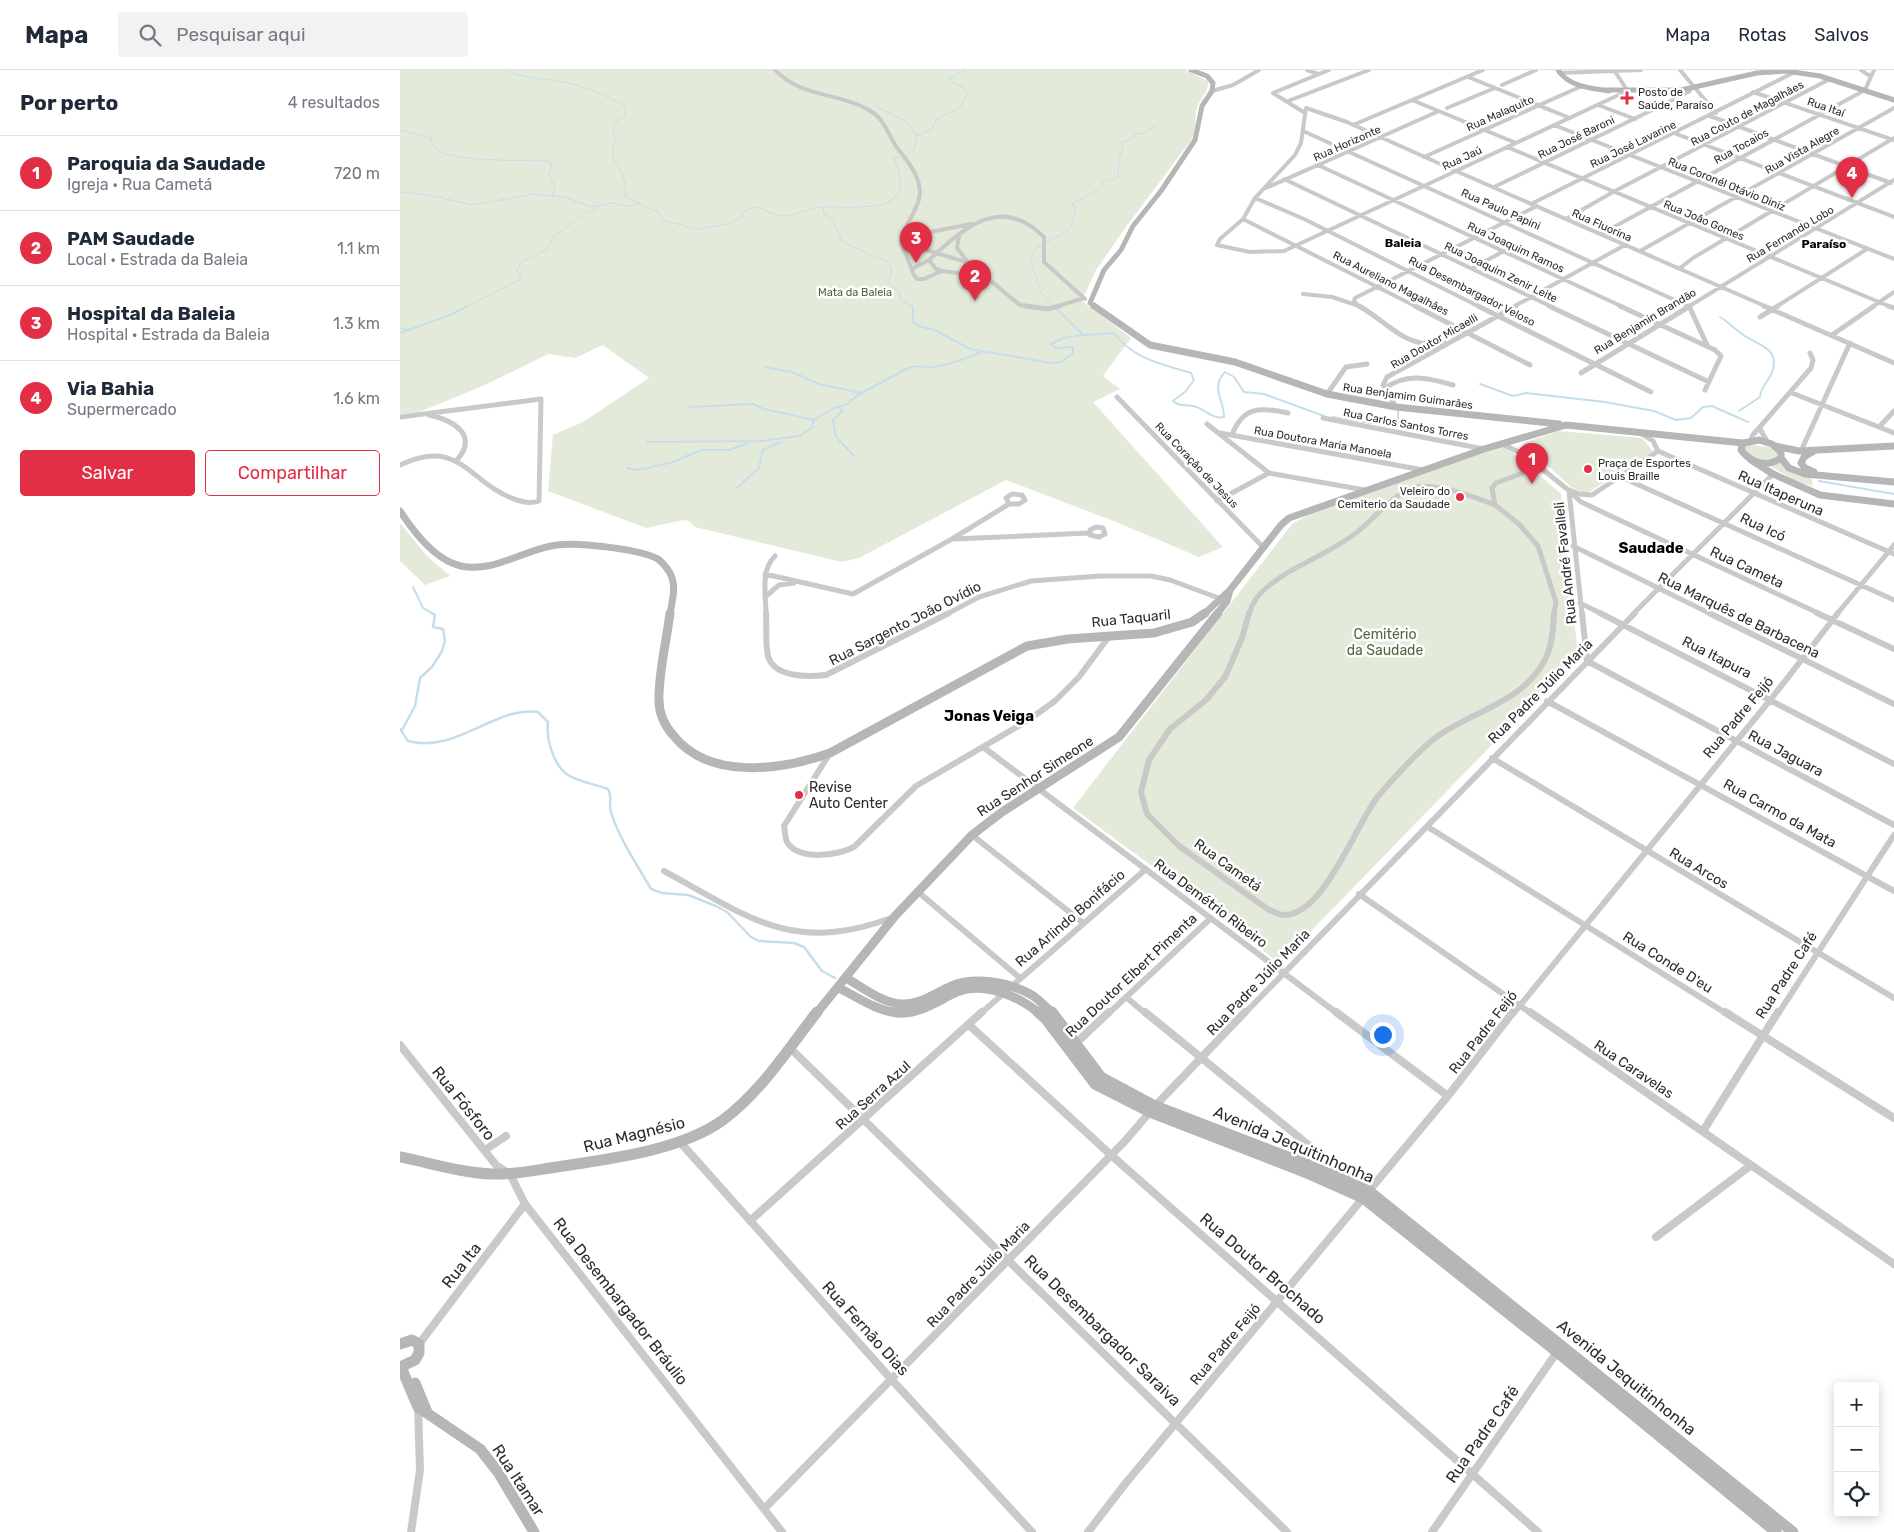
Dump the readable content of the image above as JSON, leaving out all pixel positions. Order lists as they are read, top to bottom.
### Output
{
  "streets": {
    "street": [
      "Rua Itaí",
      "Rua Malaquito",
      "Rua Couto de Magalhães",
      "Rua José Baroni",
      "Rua Horizonte",
      "Rua José Lavarine",
      "Rua Tocaios",
      "Rua Vista Alegre",
      "Rua Jaú",
      "Rua Coronél Otávio Diniz",
      "Rua Paulo Papini",
      "Rua João Gomes",
      "Rua Fluorina",
      "Rua Fernando Lobo",
      "Rua Joaquim Ramos",
      "Rua Joaquim Zenir Leite",
      "Rua Aureliano Magalhães",
      "Rua Desembargador Veloso",
      "Rua Benjamin Brandão",
      "Rua Doutor Micaelli",
      "Rua Benjamim Guimarães",
      "Rua Carlos Santos Torres",
      "Rua Doutora Maria Manoela",
      "Rua Coração de Jesus",
      "Rua Itaperuna",
      "Rua Icó",
      "Rua André Favalleli",
      "Rua Cameta",
      "Rua Marquês de Barbacena",
      "Rua Taquaril",
      "Rua Sargento João Ovídio",
      "Rua Itapura",
      "Rua Padre Júlio Maria",
      "Rua Padre Feijó",
      "Rua Jaguara",
      "Rua Senhor Simeone",
      "Rua Carmo da Mata",
      "Rua Cametá",
      "Rua Arcos",
      "Rua Demétrio Ribeiro",
      "Rua Arlindo Bonifácio",
      "Rua Conde D'eu",
      "Rua Doutor Elbert Pimenta",
      "Rua Padre Café",
      "Rua Caravelas",
      "Rua Serra Azul",
      "Rua Fósforo",
      "Rua Magnésio",
      "Avenida Jequitinhonha",
      "Rua Ita",
      "Rua Doutor Brochado",
      "Rua Desembargador Bráulio",
      "Rua Fernão Dias",
      "Rua Desembargador Saraiva",
      "Rua Itamar"
    ]
  },
  "crossings": [
    ["Rua Itaí", "Rua Couto de Magalhães"],
    ["Rua Itaí", "Rua José Lavarine"],
    ["Rua Itaí", "Rua Tocaios"],
    ["Rua Itaí", "Rua Vista Alegre"],
    ["Rua Malaquito", "Rua Fluorina"],
    ["Rua Couto de Magalhães", "Rua Coronél Otávio Diniz"],
    ["Rua Couto de Magalhães", "Rua João Gomes"],
    ["Rua Couto de Magalhães", "Rua Fluorina"],
    ["Rua José Baroni", "Rua Coronél Otávio Diniz"],
    ["Rua José Baroni", "Rua João Gomes"],
    ["Rua José Baroni", "Rua Fluorina"],
    ["Rua Horizonte", "Rua Paulo Papini"],
    ["Rua Horizonte", "Rua Fluorina"],
    ["Rua Horizonte", "Rua Joaquim Ramos"],
    ["Rua Horizonte", "Rua Joaquim Zenir Leite"],
    ["Rua José Lavarine", "Rua Coronél Otávio Diniz"],
    ["Rua José Lavarine", "Rua João Gomes"],
    ["Rua José Lavarine", "Rua Fluorina"],
    ["Rua Tocaios", "Rua Coronél Otávio Diniz"],
    ["Rua Tocaios", "Rua João Gomes"],
    ["Rua Tocaios", "Rua Fluorina"],
    ["Rua Vista Alegre", "Rua Coronél Otávio Diniz"],
    ["Rua Vista Alegre", "Rua João Gomes"],
    ["Rua Vista Alegre", "Rua Fluorina"],
    ["Rua Jaú", "Rua Coronél Otávio Diniz"],
    ["Rua Jaú", "Rua Paulo Papini"],
    ["Rua Jaú", "Rua João Gomes"],
    ["Rua Jaú", "Rua Fluorina"],
    ["Rua Jaú", "Rua Joaquim Ramos"],
    ["Rua Jaú", "Rua Joaquim Zenir Leite"],
    ["Rua Jaú", "Rua Aureliano Magalhães"],
    ["Rua Jaú", "Rua Desembargador Veloso"],
    ["Rua Coronél Otávio Diniz", "Rua Fernando Lobo"],
    ["Rua Paulo Papini", "Rua Benjamin Brandão"],
    ["Rua Paulo Papini", "Rua Doutor Micaelli"],
    ["Rua João Gomes", "Rua Fernando Lobo"],
    ["Rua Fluorina", "Rua Fernando Lobo"],
    ["Rua Fluorina", "Rua Benjamin Brandão"],
    ["Rua Fluorina", "Rua Doutor Micaelli"],
    ["Rua Fernando Lobo", "Rua Benjamin Brandão"],
    ["Rua Joaquim Ramos", "Rua Benjamin Brandão"],
    ["Rua Joaquim Ramos", "Rua Doutor Micaelli"],
    ["Rua Joaquim Zenir Leite", "Rua Benjamin Brandão"],
    ["Rua Joaquim Zenir Leite", "Rua Doutor Micaelli"],
    ["Rua Aureliano Magalhães", "Rua Doutor Micaelli"],
    ["Rua Desembargador Veloso", "Rua Benjamin Brandão"],
    ["Rua Desembargador Veloso", "Rua Doutor Micaelli"],
    ["Rua Doutor Micaelli", "Rua Benjamim Guimarães"],
    ["Rua Coração de Jesus", "Rua Senhor Simeone"],
    ["Rua Itaperuna", "Rua Padre Júlio Maria"],
    ["Rua Itaperuna", "Rua Padre Feijó"],
    ["Rua Icó", "Rua Padre Júlio Maria"],
    ["Rua Icó", "Rua Padre Feijó"],
    ["Rua André Favalleli", "Rua Cameta"],
    ["Rua André Favalleli", "Rua Marquês de Barbacena"],
    ["Rua André Favalleli", "Rua Itapura"],
    ["Rua André Favalleli", "Rua Padre Júlio Maria"],
    ["Rua André Favalleli", "Rua Jaguara"],
    ["Rua Cameta", "Rua Padre Júlio Maria"],
    ["Rua Cameta", "Rua Padre Feijó"],
    ["Rua Marquês de Barbacena", "Rua Padre Júlio Maria"],
    ["Rua Marquês de Barbacena", "Rua Padre Feijó"],
    ["Rua Taquaril", "Rua Sargento João Ovídio"],
    ["Rua Taquaril", "Rua Senhor Simeone"],
    ["Rua Sargento João Ovídio", "Rua Senhor Simeone"],
    ["Rua Itapura", "Rua Padre Júlio Maria"],
    ["Rua Itapura", "Rua Padre Feijó"],
    ["Rua Padre Júlio Maria", "Rua Jaguara"],
    ["Rua Padre Júlio Maria", "Rua Carmo da Mata"],
    ["Rua Padre Júlio Maria", "Rua Arcos"],
    ["Rua Padre Júlio Maria", "Rua Demétrio Ribeiro"],
    ["Rua Padre Júlio Maria", "Rua Conde D'eu"],
    ["Rua Padre Júlio Maria", "Rua Caravelas"],
    ["Rua Padre Júlio Maria", "Avenida Jequitinhonha"],
    ["Rua Padre Júlio Maria", "Rua Doutor Brochado"],
    ["Rua Padre Júlio Maria", "Rua Desembargador Bráulio"],
    ["Rua Padre Júlio Maria", "Rua Fernão Dias"],
    ["Rua Padre Júlio Maria", "Rua Desembargador Saraiva"],
    ["Rua Padre Feijó", "Rua Jaguara"],
    ["Rua Padre Feijó", "Rua Carmo da Mata"],
    ["Rua Padre Feijó", "Rua Arcos"],
    ["Rua Padre Feijó", "Rua Demétrio Ribeiro"],
    ["Rua Padre Feijó", "Rua Conde D'eu"],
    ["Rua Padre Feijó", "Rua Caravelas"],
    ["Rua Padre Feijó", "Avenida Jequitinhonha"],
    ["Rua Padre Feijó", "Rua Doutor Brochado"],
    ["Rua Padre Feijó", "Rua Desembargador Saraiva"],
    ["Rua Senhor Simeone", "Rua Demétrio Ribeiro"],
    ["Rua Senhor Simeone", "Rua Magnésio"],
    ["Rua Senhor Simeone", "Avenida Jequitinhonha"],
    ["Rua Carmo da Mata", "Rua Padre Café"],
    ["Rua Arcos", "Rua Padre Café"],
    ["Rua Demétrio Ribeiro", "Rua Arlindo Bonifácio"],
    ["Rua Demétrio Ribeiro", "Rua Doutor Elbert Pimenta"],
    ["Rua Arlindo Bonifácio", "Rua Serra Azul"],
    ["Rua Arlindo Bonifácio", "Avenida Jequitinhonha"],
    ["Rua Conde D'eu", "Rua Padre Café"],
    ["Rua Doutor Elbert Pimenta", "Avenida Jequitinhonha"],
    ["Rua Padre Café", "Rua Caravelas"],
    ["Rua Padre Café", "Avenida Jequitinhonha"],
    ["Rua Padre Café", "Rua Doutor Brochado"],
    ["Rua Serra Azul", "Avenida Jequitinhonha"],
    ["Rua Serra Azul", "Rua Doutor Brochado"],
    ["Rua Serra Azul", "Rua Fernão Dias"],
    ["Rua Serra Azul", "Rua Desembargador Saraiva"],
    ["Rua Fósforo", "Rua Magnésio"],
    ["Rua Fósforo", "Rua Desembargador Bráulio"],
    ["Rua Magnésio", "Avenida Jequitinhonha"],
    ["Rua Magnésio", "Rua Desembargador Bráulio"],
    ["Rua Magnésio", "Rua Fernão Dias"],
    ["Rua Magnésio", "Rua Desembargador Saraiva"],
    ["Rua Ita", "Rua Desembargador Bráulio"]
  ],
  "districts": [
    "Baleia",
    "Paraíso",
    "Saudade",
    "Jonas Veiga"
  ],
  "parks": ["Mata da Baleia", "Cemitério da Saudade"],
  "places": {
    "health": ["Posto de Saúde, Paraíso"],
    "other": ["Praça de Esportes Louis Braille", "Veleiro do Cemiterio da Saudade", "Revise Auto Center"]
  },
  "page": {
    "header": "Mapa",
    "search": "Pesquisar aqui",
    "nav": ["Mapa", "Rotas", "Salvos"],
    "heading": ["Por perto", "4 resultados"],
    "list": [
      {
        "mark": "1",
        "name": "Paroquia da Saudade",
        "note": "Igreja · Rua Cametá",
        "value": "720 m"
      },
      {
        "mark": "2",
        "name": "PAM Saudade",
        "note": "Local · Estrada da Baleia",
        "value": "1.1 km"
      },
      {
        "mark": "3",
        "name": "Hospital da Baleia",
        "note": "Hospital · Estrada da Baleia",
        "value": "1.3 km"
      },
      {
        "mark": "4",
        "name": "Via Bahia",
        "note": "Supermercado",
        "value": "1.6 km"
      }
    ],
    "pins": [
      "4",
      "3",
      "2",
      "1"
    ],
    "buttons": ["Salvar", "Compartilhar"],
    "map_buttons": ["+", "−"]
  }
}
